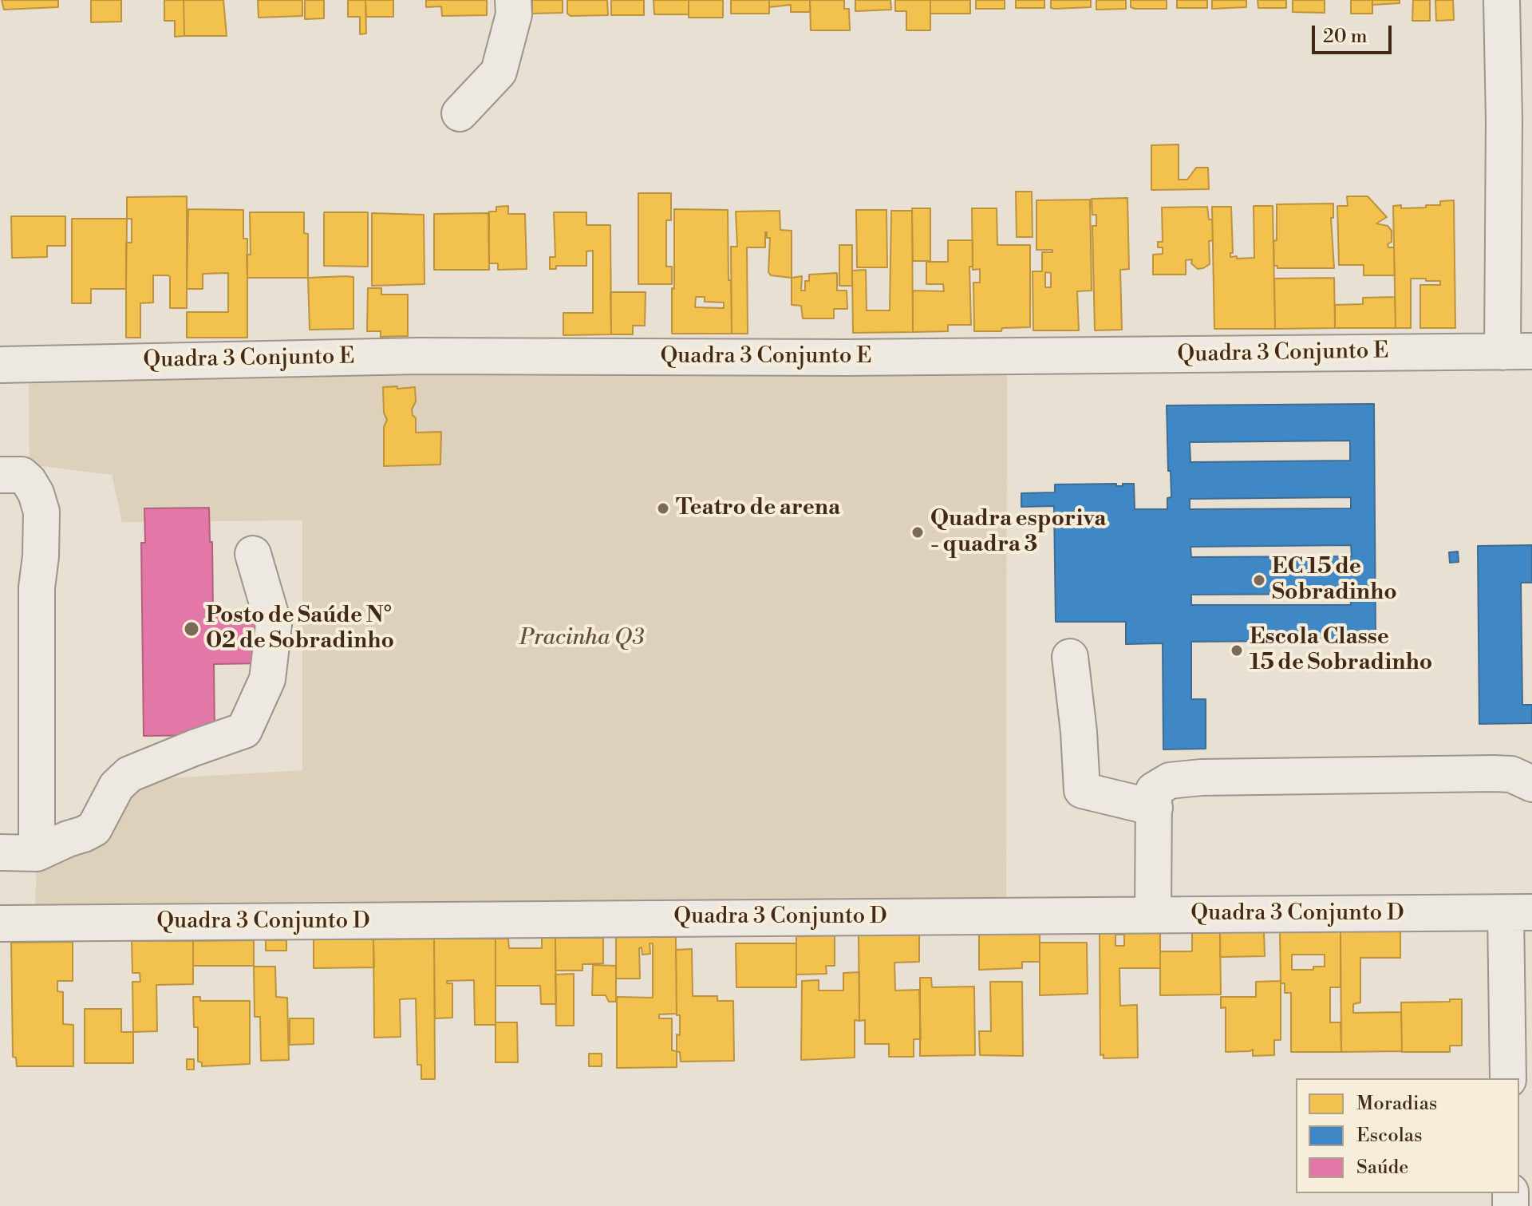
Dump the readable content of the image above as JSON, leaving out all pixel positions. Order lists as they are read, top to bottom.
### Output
{
  "streets": {
    "street": ["Quadra 3 Conjunto E", "Quadra 3 Conjunto D"]
  },
  "parks": ["Pracinha Q3"],
  "places": [
    "Teatro de arena",
    "Quadra esporiva - quadra 3",
    "EC 15 de Sobradinho",
    "Posto de Saúde N° 02 de Sobradinho",
    "Escola Classe 15 de Sobradinho"
  ],
  "legend": ["Moradias", "Escolas", "Saúde"],
  "scale_bar": "20 m"
}
